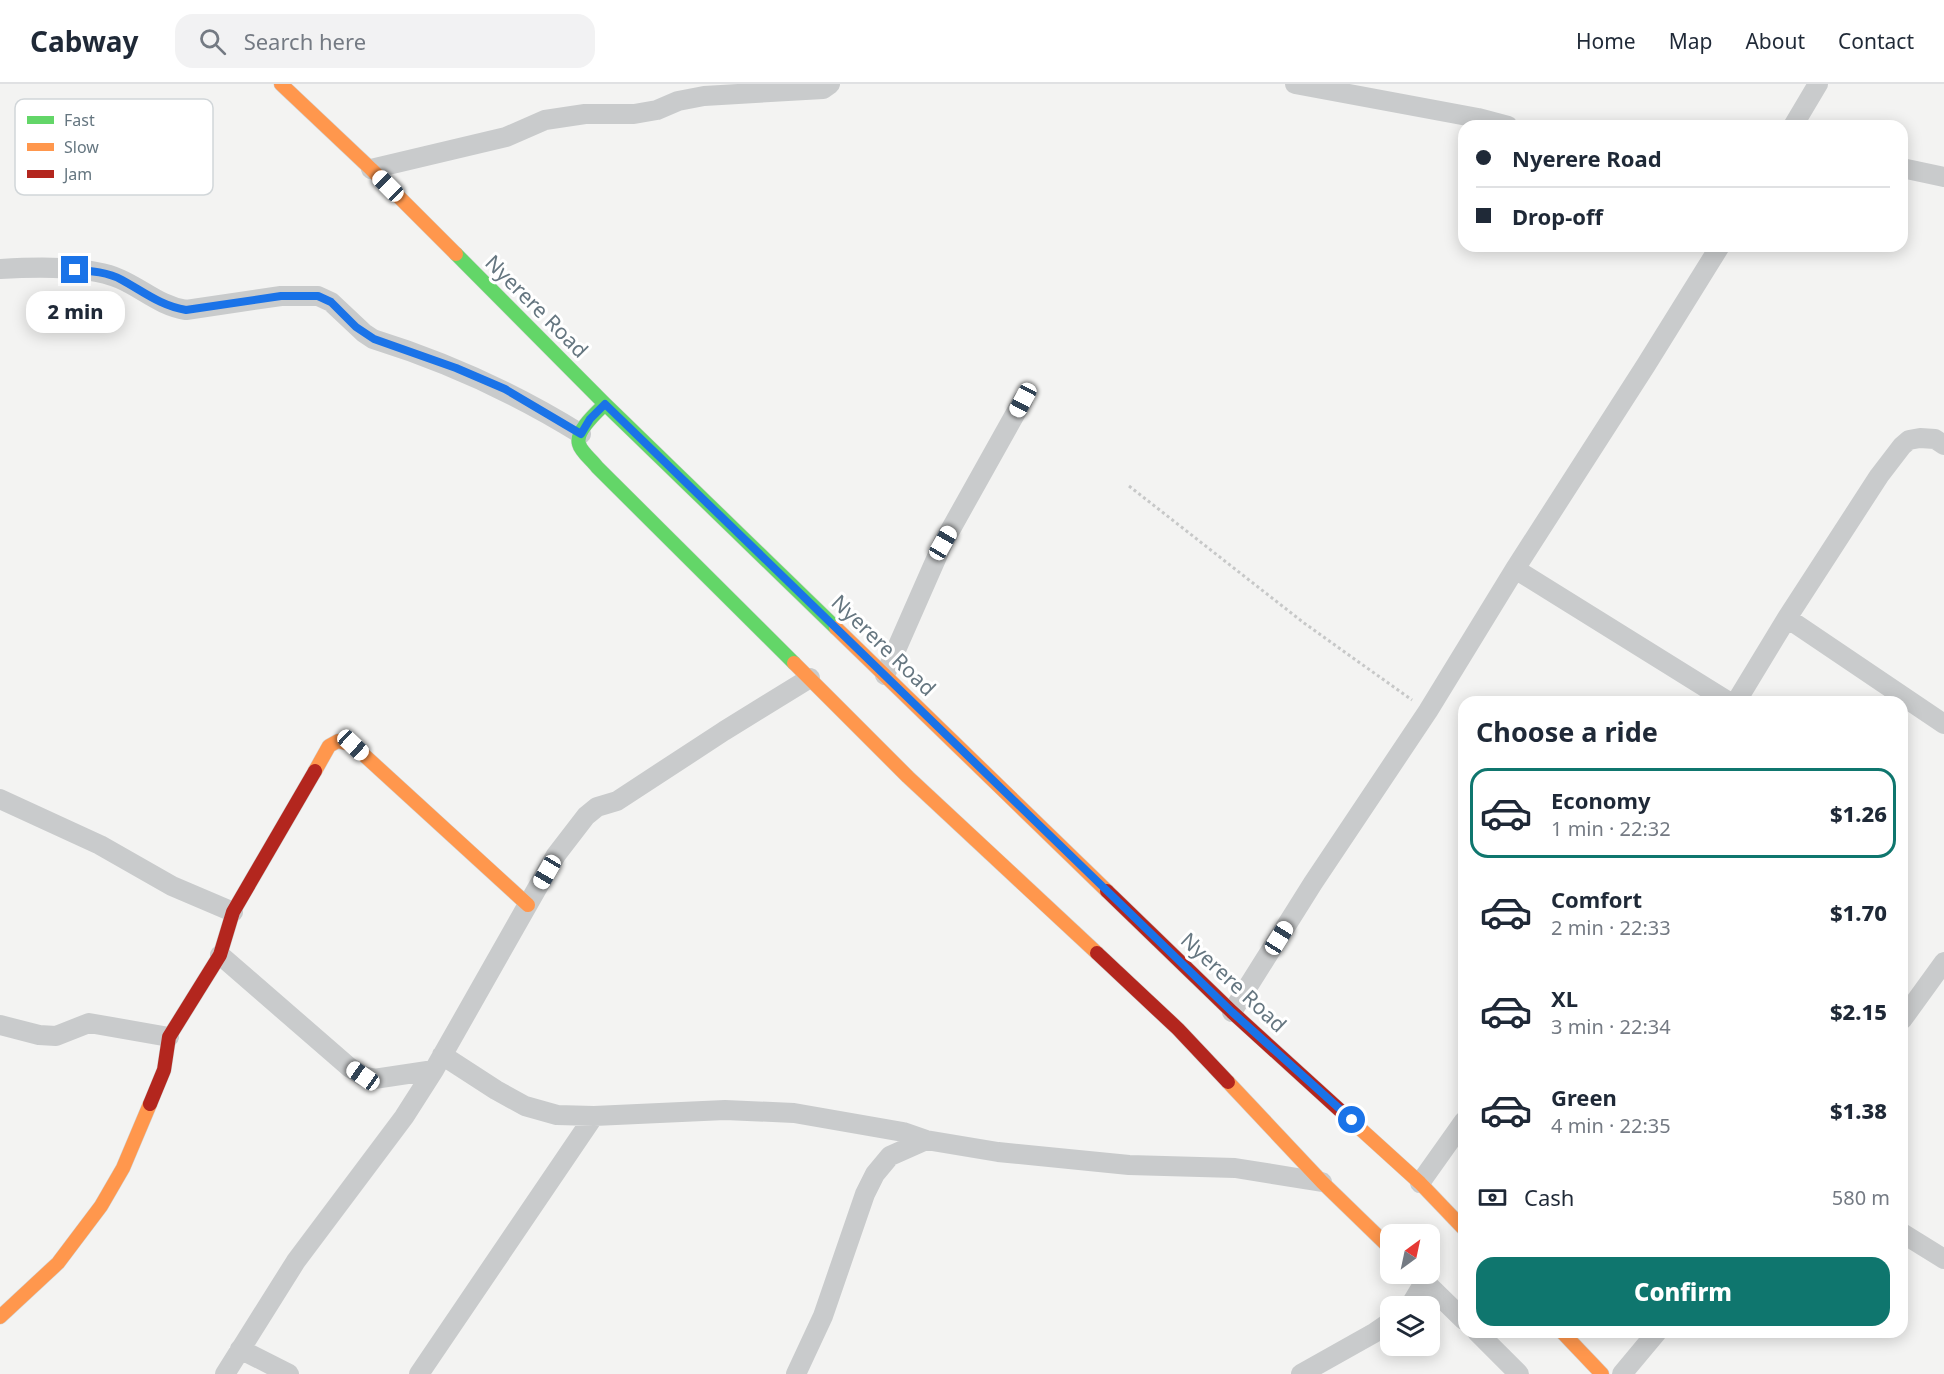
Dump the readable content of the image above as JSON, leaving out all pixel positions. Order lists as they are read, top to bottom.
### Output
{
  "streets": {
    "main road": ["Nyerere Road"]
  },
  "legend": ["Fast", "Slow", "Jam"],
  "north": "top right",
  "page": {
    "header": "Cabway",
    "search": "Search here",
    "nav": [
      "Home",
      "Map",
      "About",
      "Contact"
    ],
    "banner": ["Nyerere Road", "Drop-off"],
    "bubble": "2 min",
    "heading": "Choose a ride",
    "list": [
      {
        "name": "Economy",
        "note": "1 min · 22:32",
        "value": "$1.26"
      },
      {
        "name": "Comfort",
        "note": "2 min · 22:33",
        "value": "$1.70"
      },
      {
        "name": "XL",
        "note": "3 min · 22:34",
        "value": "$2.15"
      },
      {
        "name": "Green",
        "note": "4 min · 22:35",
        "value": "$1.38"
      }
    ],
    "pay": ["Cash", "580 m"],
    "buttons": "Confirm"
  }
}
